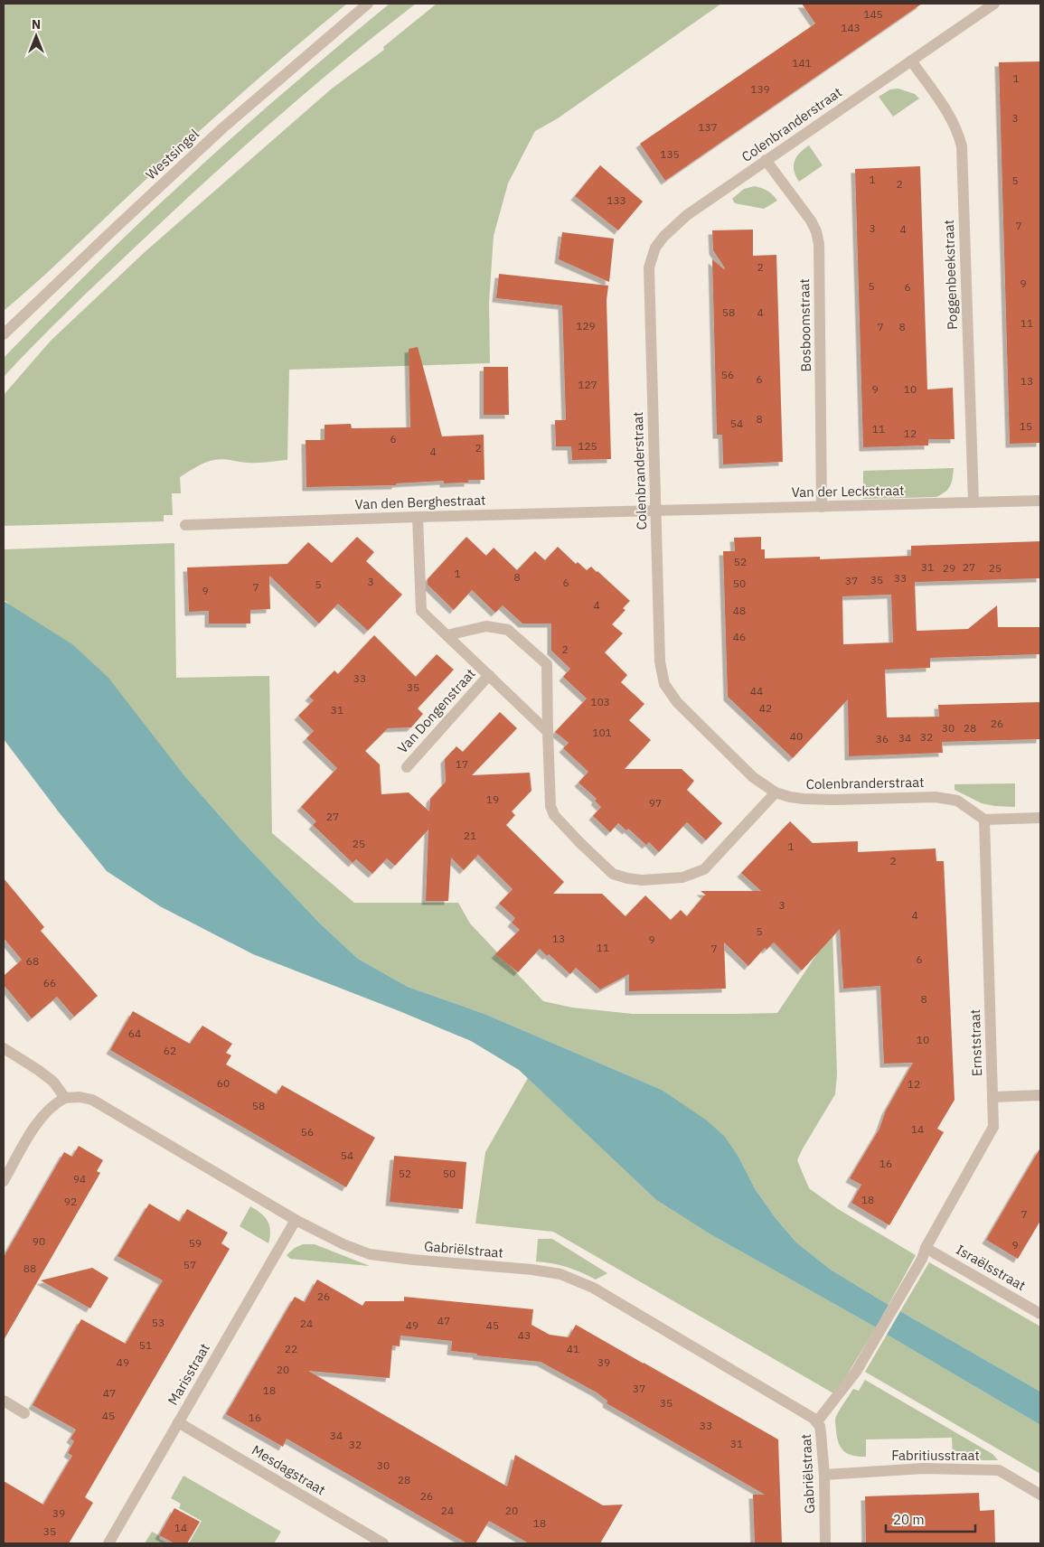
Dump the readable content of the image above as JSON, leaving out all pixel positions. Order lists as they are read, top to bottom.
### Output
{
  "streets": {
    "street": [
      "Colenbranderstraat",
      "Westsingel",
      "Poggenbeekstraat",
      "Bosboomstraat",
      "Van der Leckstraat",
      "Van den Berghestraat",
      "Van Dongenstraat",
      "Ernststraat",
      "Gabriëlstraat",
      "Israëlsstraat",
      "Marisstraat",
      "Fabritiusstraat",
      "Mesdagstraat"
    ]
  },
  "crossings": [
    ["Colenbranderstraat", "Poggenbeekstraat"],
    ["Colenbranderstraat", "Bosboomstraat"],
    ["Colenbranderstraat", "Van der Leckstraat"],
    ["Colenbranderstraat", "Van den Berghestraat"],
    ["Colenbranderstraat", "Ernststraat"],
    ["Poggenbeekstraat", "Van der Leckstraat"],
    ["Bosboomstraat", "Van der Leckstraat"],
    ["Van der Leckstraat", "Van den Berghestraat"],
    ["Van den Berghestraat", "Van Dongenstraat"],
    ["Ernststraat", "Gabriëlstraat"],
    ["Ernststraat", "Israëlsstraat"],
    ["Gabriëlstraat", "Marisstraat"],
    ["Gabriëlstraat", "Fabritiusstraat"],
    ["Marisstraat", "Mesdagstraat"]
  ],
  "house_numbers": [
    "145",
    "143",
    "141",
    "1",
    "139",
    "3",
    "137",
    "135",
    "1",
    "5",
    "2",
    "133",
    "7",
    "3",
    "4",
    "2",
    "9",
    "5",
    "6",
    "58",
    "4",
    "11",
    "129",
    "7",
    "8",
    "56",
    "6",
    "13",
    "127",
    "9",
    "10",
    "8",
    "54",
    "15",
    "11",
    "12",
    "6",
    "125",
    "2",
    "4",
    "52",
    "31",
    "27",
    "29",
    "25",
    "1",
    "8",
    "33",
    "35",
    "37",
    "3",
    "6",
    "50",
    "5",
    "7",
    "9",
    "4",
    "48",
    "46",
    "2",
    "33",
    "35",
    "44",
    "103",
    "42",
    "31",
    "26",
    "30",
    "28",
    "101",
    "40",
    "32",
    "34",
    "36",
    "17",
    "19",
    "97",
    "27",
    "21",
    "25",
    "1",
    "2",
    "3",
    "4",
    "5",
    "13",
    "9",
    "11",
    "7",
    "6",
    "68",
    "66",
    "8",
    "64",
    "10",
    "62",
    "60",
    "12",
    "58",
    "14",
    "56",
    "54",
    "16",
    "52",
    "50",
    "94",
    "18",
    "92",
    "7",
    "90",
    "59",
    "9",
    "57",
    "88",
    "26",
    "47",
    "53",
    "24",
    "49",
    "45",
    "43",
    "51",
    "22",
    "41",
    "49",
    "39",
    "20",
    "37",
    "18",
    "47",
    "35",
    "45",
    "16",
    "33",
    "34",
    "31",
    "32",
    "30",
    "28",
    "26",
    "24",
    "20",
    "39",
    "18",
    "14",
    "35"
  ],
  "scale_bar": "20 m",
  "north": "top"
}
